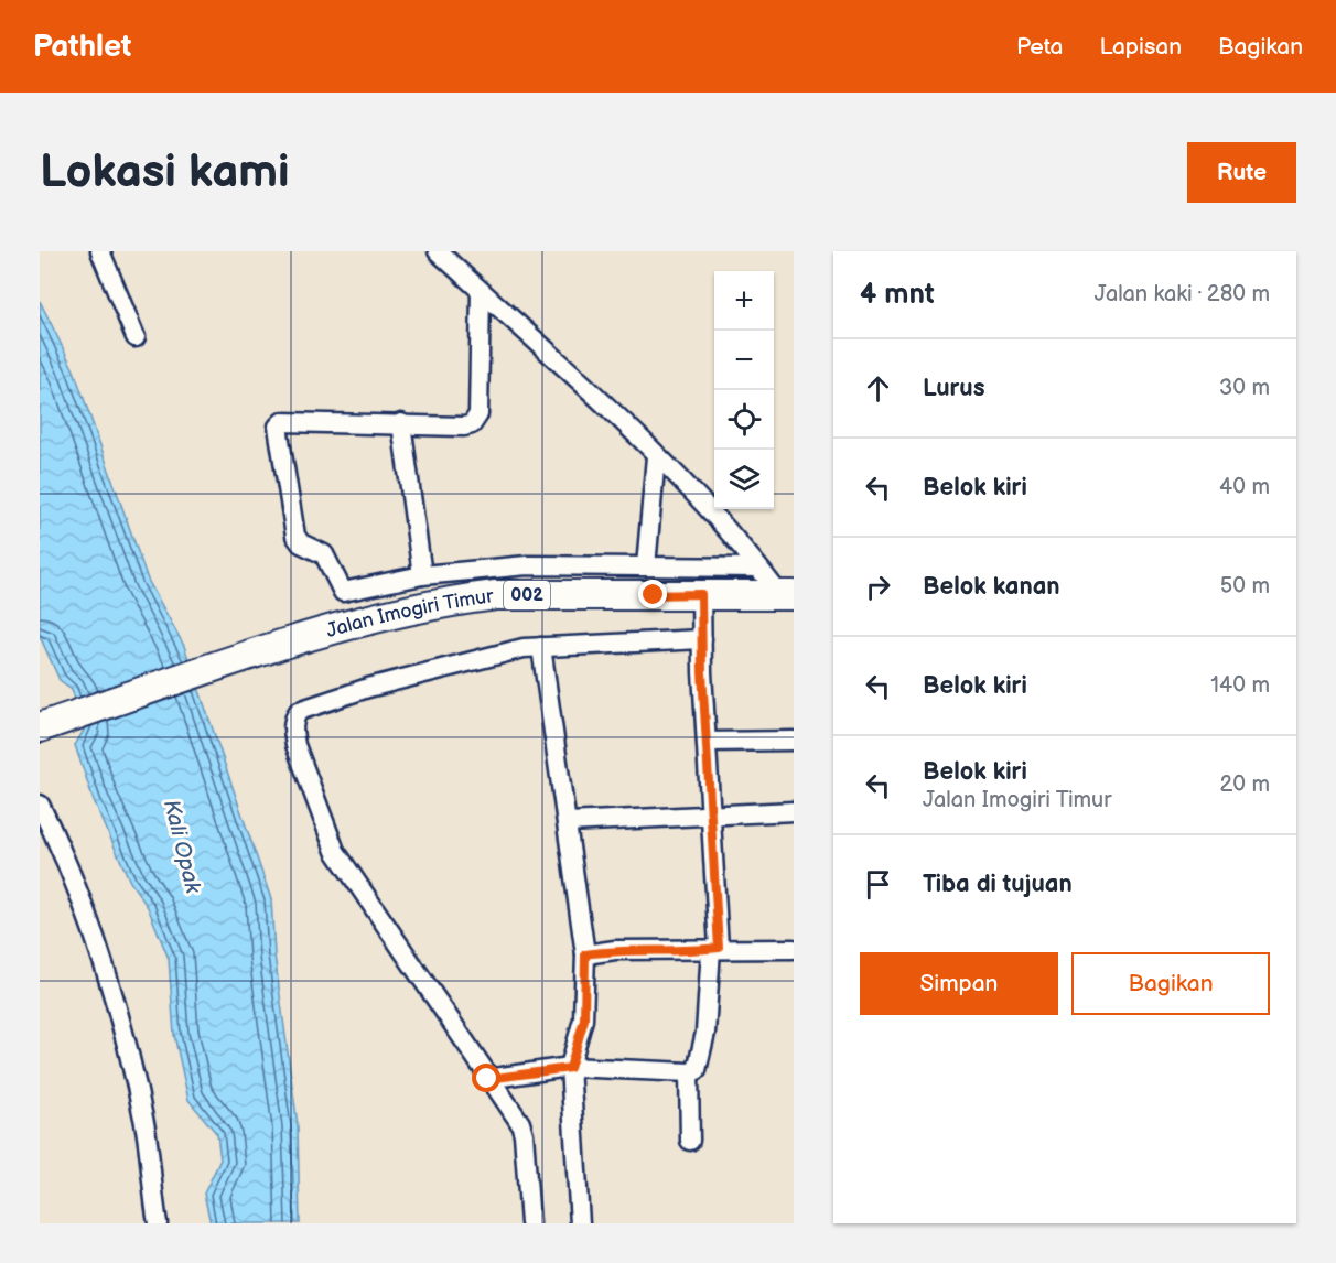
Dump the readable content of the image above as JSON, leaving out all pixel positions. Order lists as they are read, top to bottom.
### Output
{
  "streets": {
    "main road": ["002", "Jalan Imogiri Timur"]
  },
  "water": ["Kali Opak"],
  "page": {
    "header": "Pathlet",
    "nav": ["Peta", "Lapisan", "Bagikan"],
    "buttons": [
      "Rute",
      ["Simpan", "Bagikan"]
    ],
    "title": "Lokasi kami",
    "heading": ["4 mnt", "Jalan kaki · 280 m"],
    "map_buttons": ["+", "−"],
    "list": [
      ["Lurus", "30 m"],
      ["Belok kiri", "40 m"],
      ["Belok kanan", "50 m"],
      ["Belok kiri", "140 m"],
      ["Belok kiri", "Jalan Imogiri Timur", "20 m"],
      "Tiba di tujuan"
    ]
  }
}
